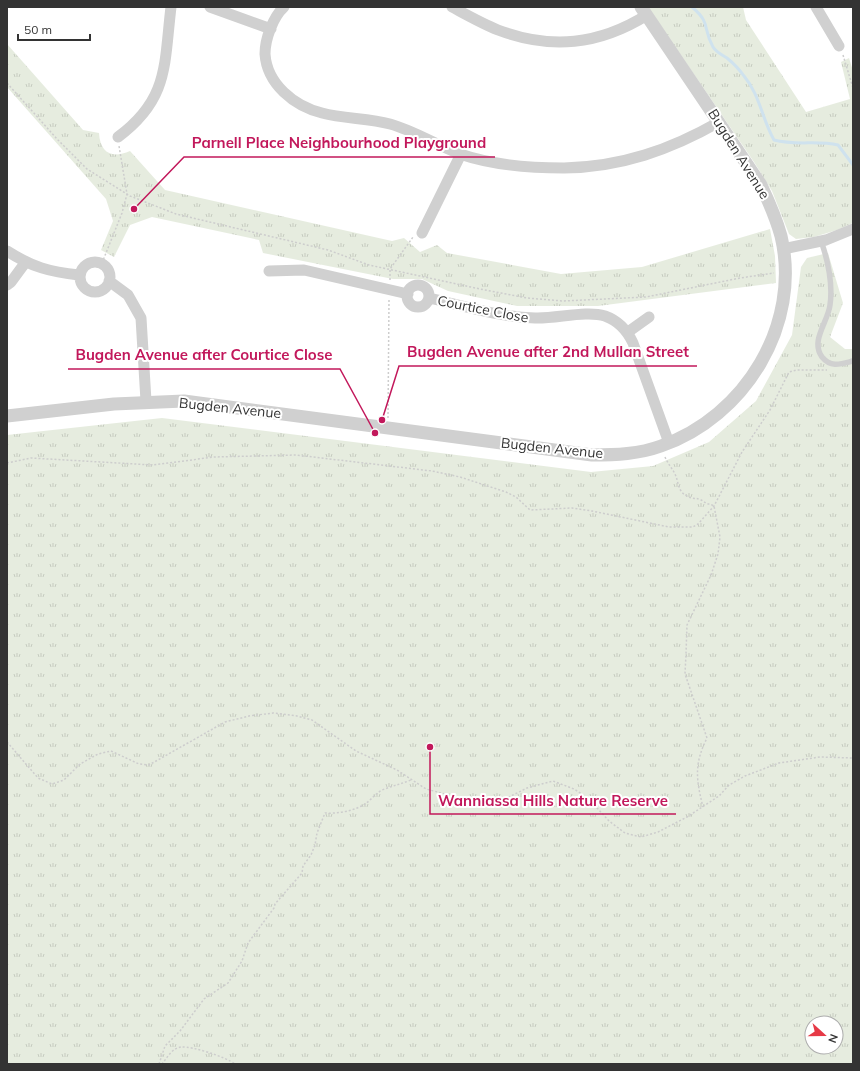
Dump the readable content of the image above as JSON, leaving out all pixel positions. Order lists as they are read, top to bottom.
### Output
{
  "streets": {
    "street": ["Bugden Avenue", "Courtice Close"]
  },
  "crossings": [
    ["Bugden Avenue", "Courtice Close"]
  ],
  "places": [
    "Parnell Place Neighbourhood Playground",
    "Bugden Avenue after 2nd Mullan Street",
    "Bugden Avenue after Courtice Close",
    "Wanniassa Hills Nature Reserve"
  ],
  "scale_bar": "50 m",
  "north": "right"
}
